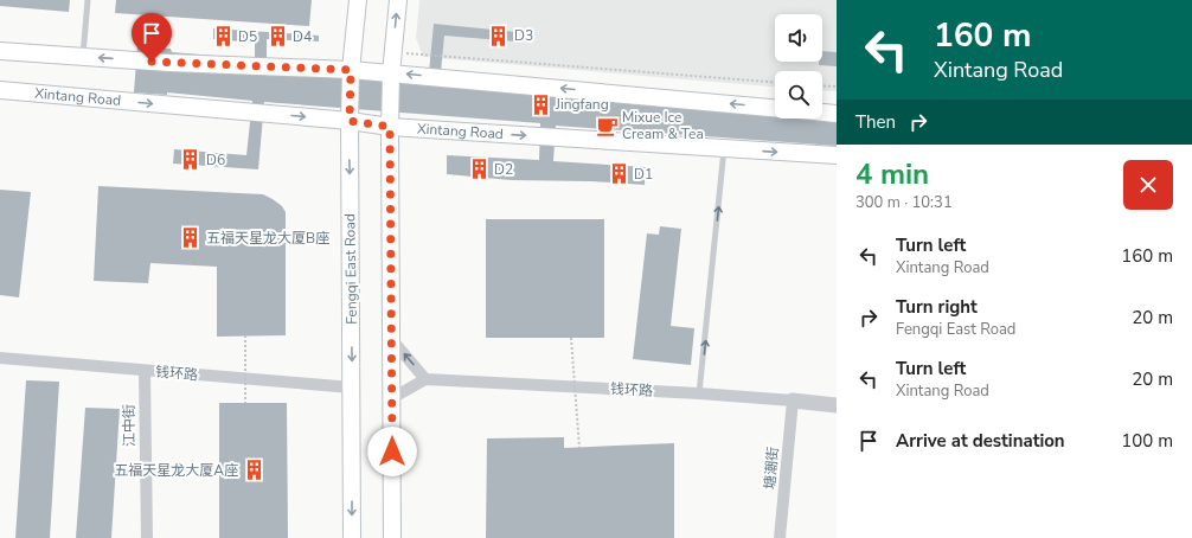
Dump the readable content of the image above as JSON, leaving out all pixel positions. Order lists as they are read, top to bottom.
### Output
{
  "streets": {
    "main road": ["Xintang Road", "Fengqi East Road"],
    "street": ["钱环路", "江中街", "塘潮街"]
  },
  "crossings": [
    ["Xintang Road", "Fengqi East Road"],
    ["Fengqi East Road", "钱环路"],
    ["钱环路", "江中街"],
    ["钱环路", "塘潮街"]
  ],
  "places": {
    "building": [
      "D3",
      "D5",
      "D4",
      "Jingfang",
      "D6",
      "D2",
      "D1",
      "五福天星龙大厦B座",
      "五福天星龙大厦A座"
    ],
    "cafe": ["Mixue Ice Cream & Tea"]
  },
  "page": {
    "turn": ["160 m", "Xintang Road"],
    "then": "Then",
    "heading": ["4 min", "300 m · 10:31"],
    "list": [
      {
        "name": "Turn left",
        "note": "Xintang Road",
        "value": "160 m"
      },
      {
        "name": "Turn right",
        "note": "Fengqi East Road",
        "value": "20 m"
      },
      {
        "name": "Turn left",
        "note": "Xintang Road",
        "value": "20 m"
      },
      {
        "name": "Arrive at destination",
        "value": "100 m"
      }
    ]
  }
}
